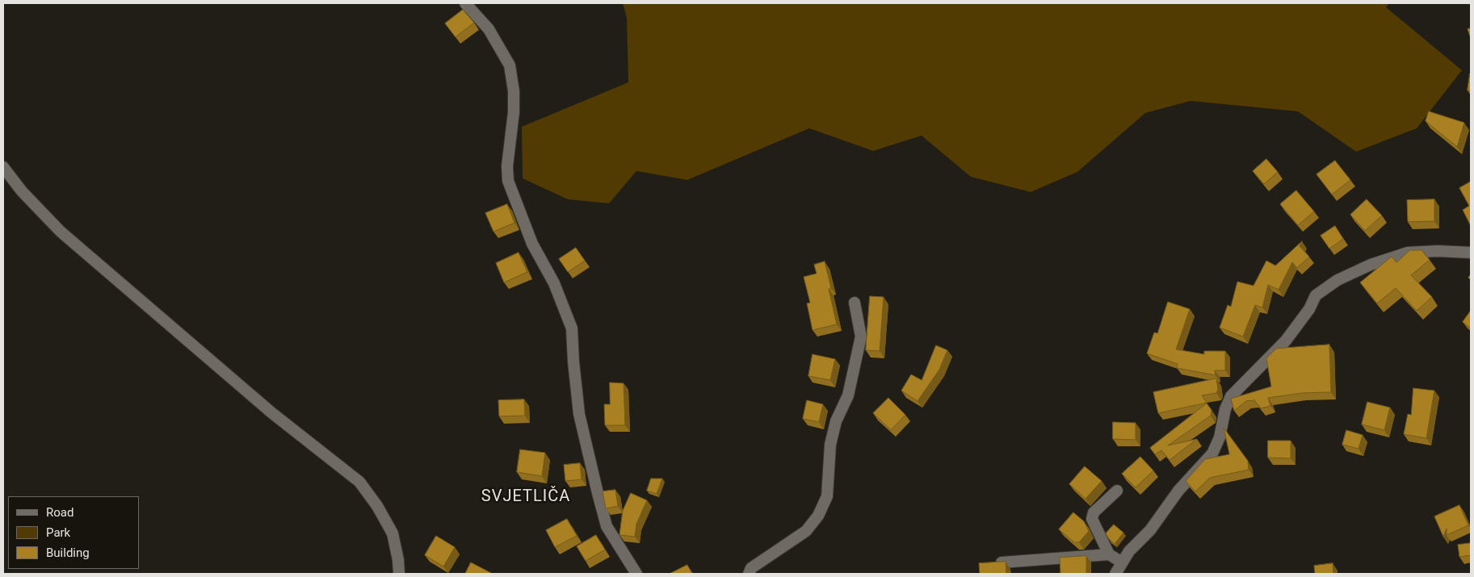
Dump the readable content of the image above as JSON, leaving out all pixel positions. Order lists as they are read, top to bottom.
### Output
{
  "districts": ["SVJETLIČA"],
  "legend": ["Road", "Park", "Building"]
}
